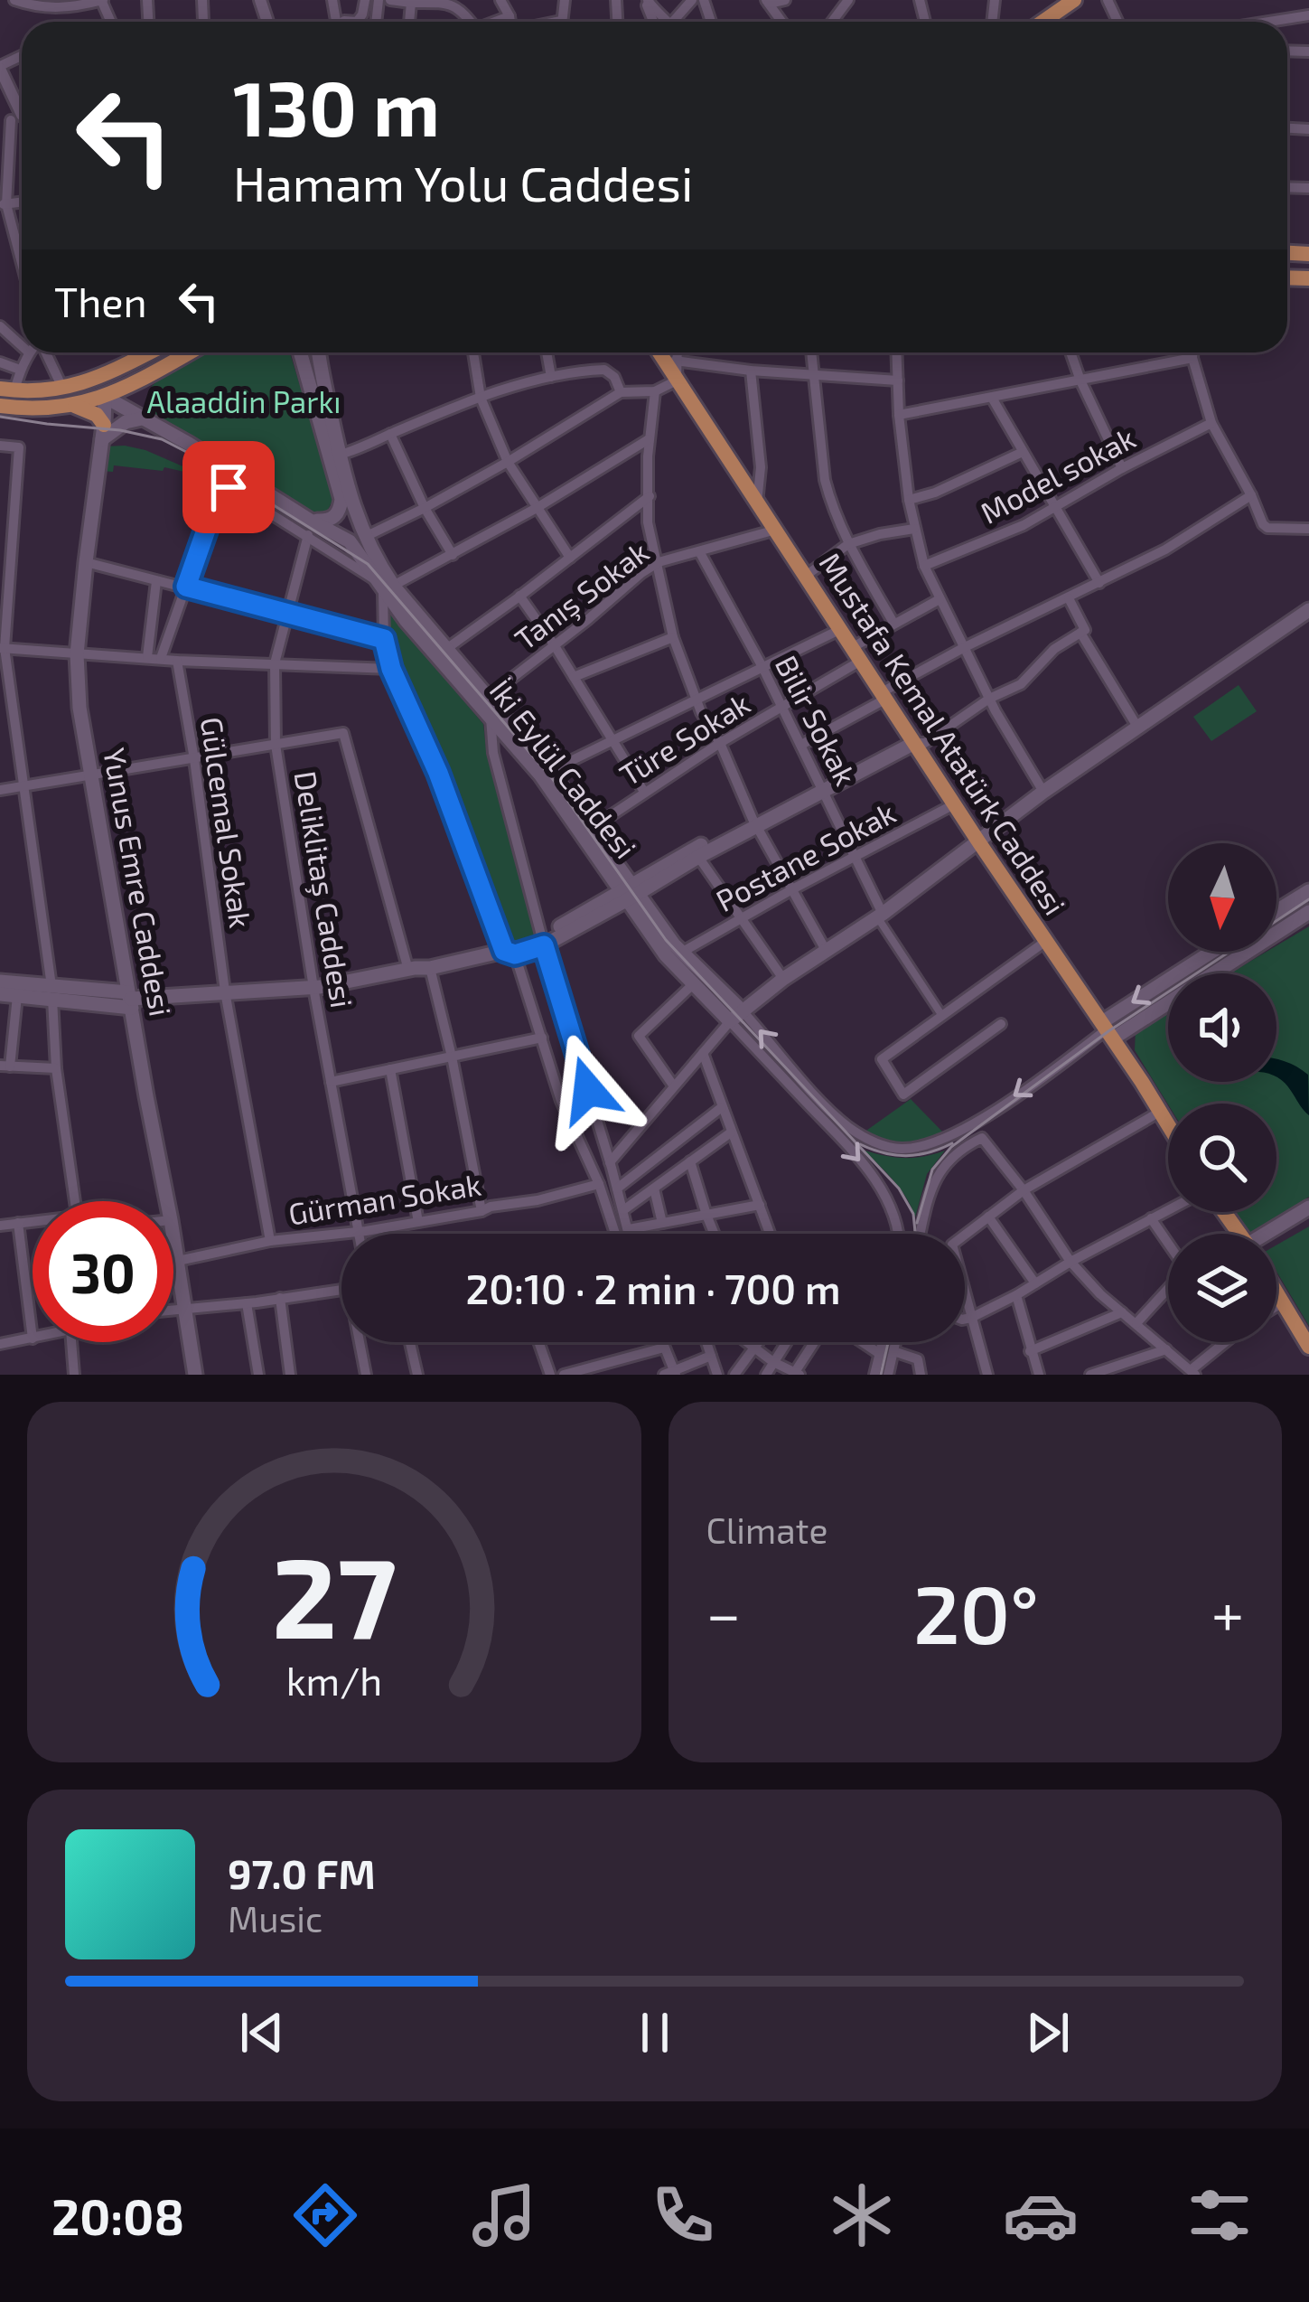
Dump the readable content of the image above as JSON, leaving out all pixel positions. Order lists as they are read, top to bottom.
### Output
{
  "streets": {
    "main road": ["Mustafa Kemal Atatürk Caddesi", "İki Eylül Caddesi", "Yunus Emre Caddesi"],
    "street": [
      "Model sokak",
      "Tanış Sokak",
      "Bilir Sokak",
      "Türe Sokak",
      "Gülcemal Sokak",
      "Postane Sokak",
      "Deliklitaş Caddesi",
      "Gürman Sokak"
    ]
  },
  "crossings": [
    ["Tanış Sokak", "Bilir Sokak"],
    ["Tanış Sokak", "Mustafa Kemal Atatürk Caddesi"],
    ["Tanış Sokak", "İki Eylül Caddesi"],
    ["Bilir Sokak", "Türe Sokak"],
    ["Bilir Sokak", "Postane Sokak"],
    ["Mustafa Kemal Atatürk Caddesi", "Türe Sokak"],
    ["Mustafa Kemal Atatürk Caddesi", "İki Eylül Caddesi"],
    ["Mustafa Kemal Atatürk Caddesi", "Postane Sokak"],
    ["Türe Sokak", "İki Eylül Caddesi"],
    ["İki Eylül Caddesi", "Postane Sokak"],
    ["İki Eylül Caddesi", "Yunus Emre Caddesi"],
    ["İki Eylül Caddesi", "Deliklitaş Caddesi"],
    ["Gülcemal Sokak", "Gürman Sokak"],
    ["Yunus Emre Caddesi", "Gürman Sokak"],
    ["Deliklitaş Caddesi", "Gürman Sokak"]
  ],
  "parks": ["Alaaddin Parkı"],
  "north": "bottom",
  "page": {
    "turn": ["130 m", "Hamam Yolu Caddesi"],
    "then": "Then",
    "limit": "30",
    "trip": "20:10 · 2 min · 700 m",
    "tile": "Climate",
    "heat": ["−", "20°", "+"],
    "song": ["97.0 FM", "Music"],
    "tabs": "20:08",
    "gauge": ["27", "km/h"]
  }
}
